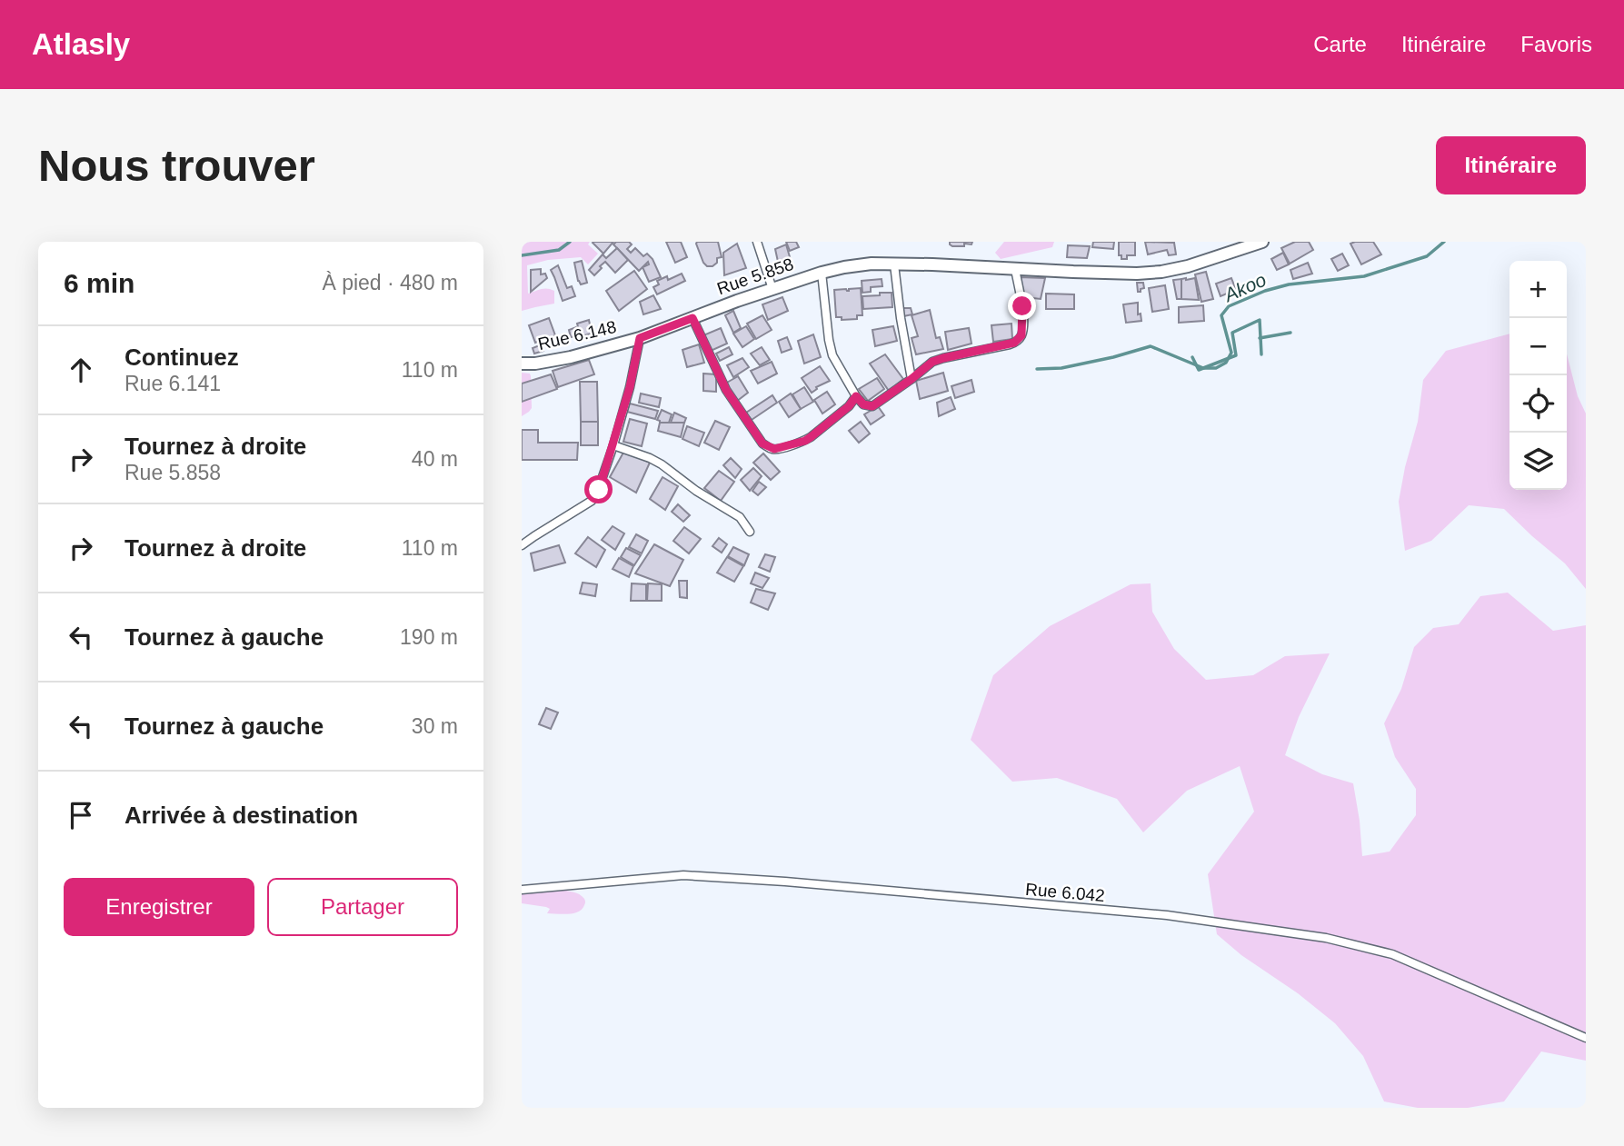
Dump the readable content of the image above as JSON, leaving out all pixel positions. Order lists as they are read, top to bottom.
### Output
{
  "streets": {
    "street": ["Rue 5.858", "Rue 6.148", "Rue 6.042"]
  },
  "crossings": [
    ["Rue 5.858", "Rue 6.148"]
  ],
  "water": ["Akoo"],
  "page": {
    "header": "Atlasly",
    "nav": ["Carte", "Itinéraire", "Favoris"],
    "buttons": [
      "Itinéraire",
      ["Enregistrer", "Partager"]
    ],
    "title": "Nous trouver",
    "heading": ["6 min", "À pied · 480 m"],
    "map_buttons": ["+", "−"],
    "list": [
      ["Continuez", "Rue 6.141", "110 m"],
      ["Tournez à droite", "Rue 5.858", "40 m"],
      ["Tournez à droite", "110 m"],
      ["Tournez à gauche", "190 m"],
      ["Tournez à gauche", "30 m"],
      "Arrivée à destination"
    ]
  }
}
